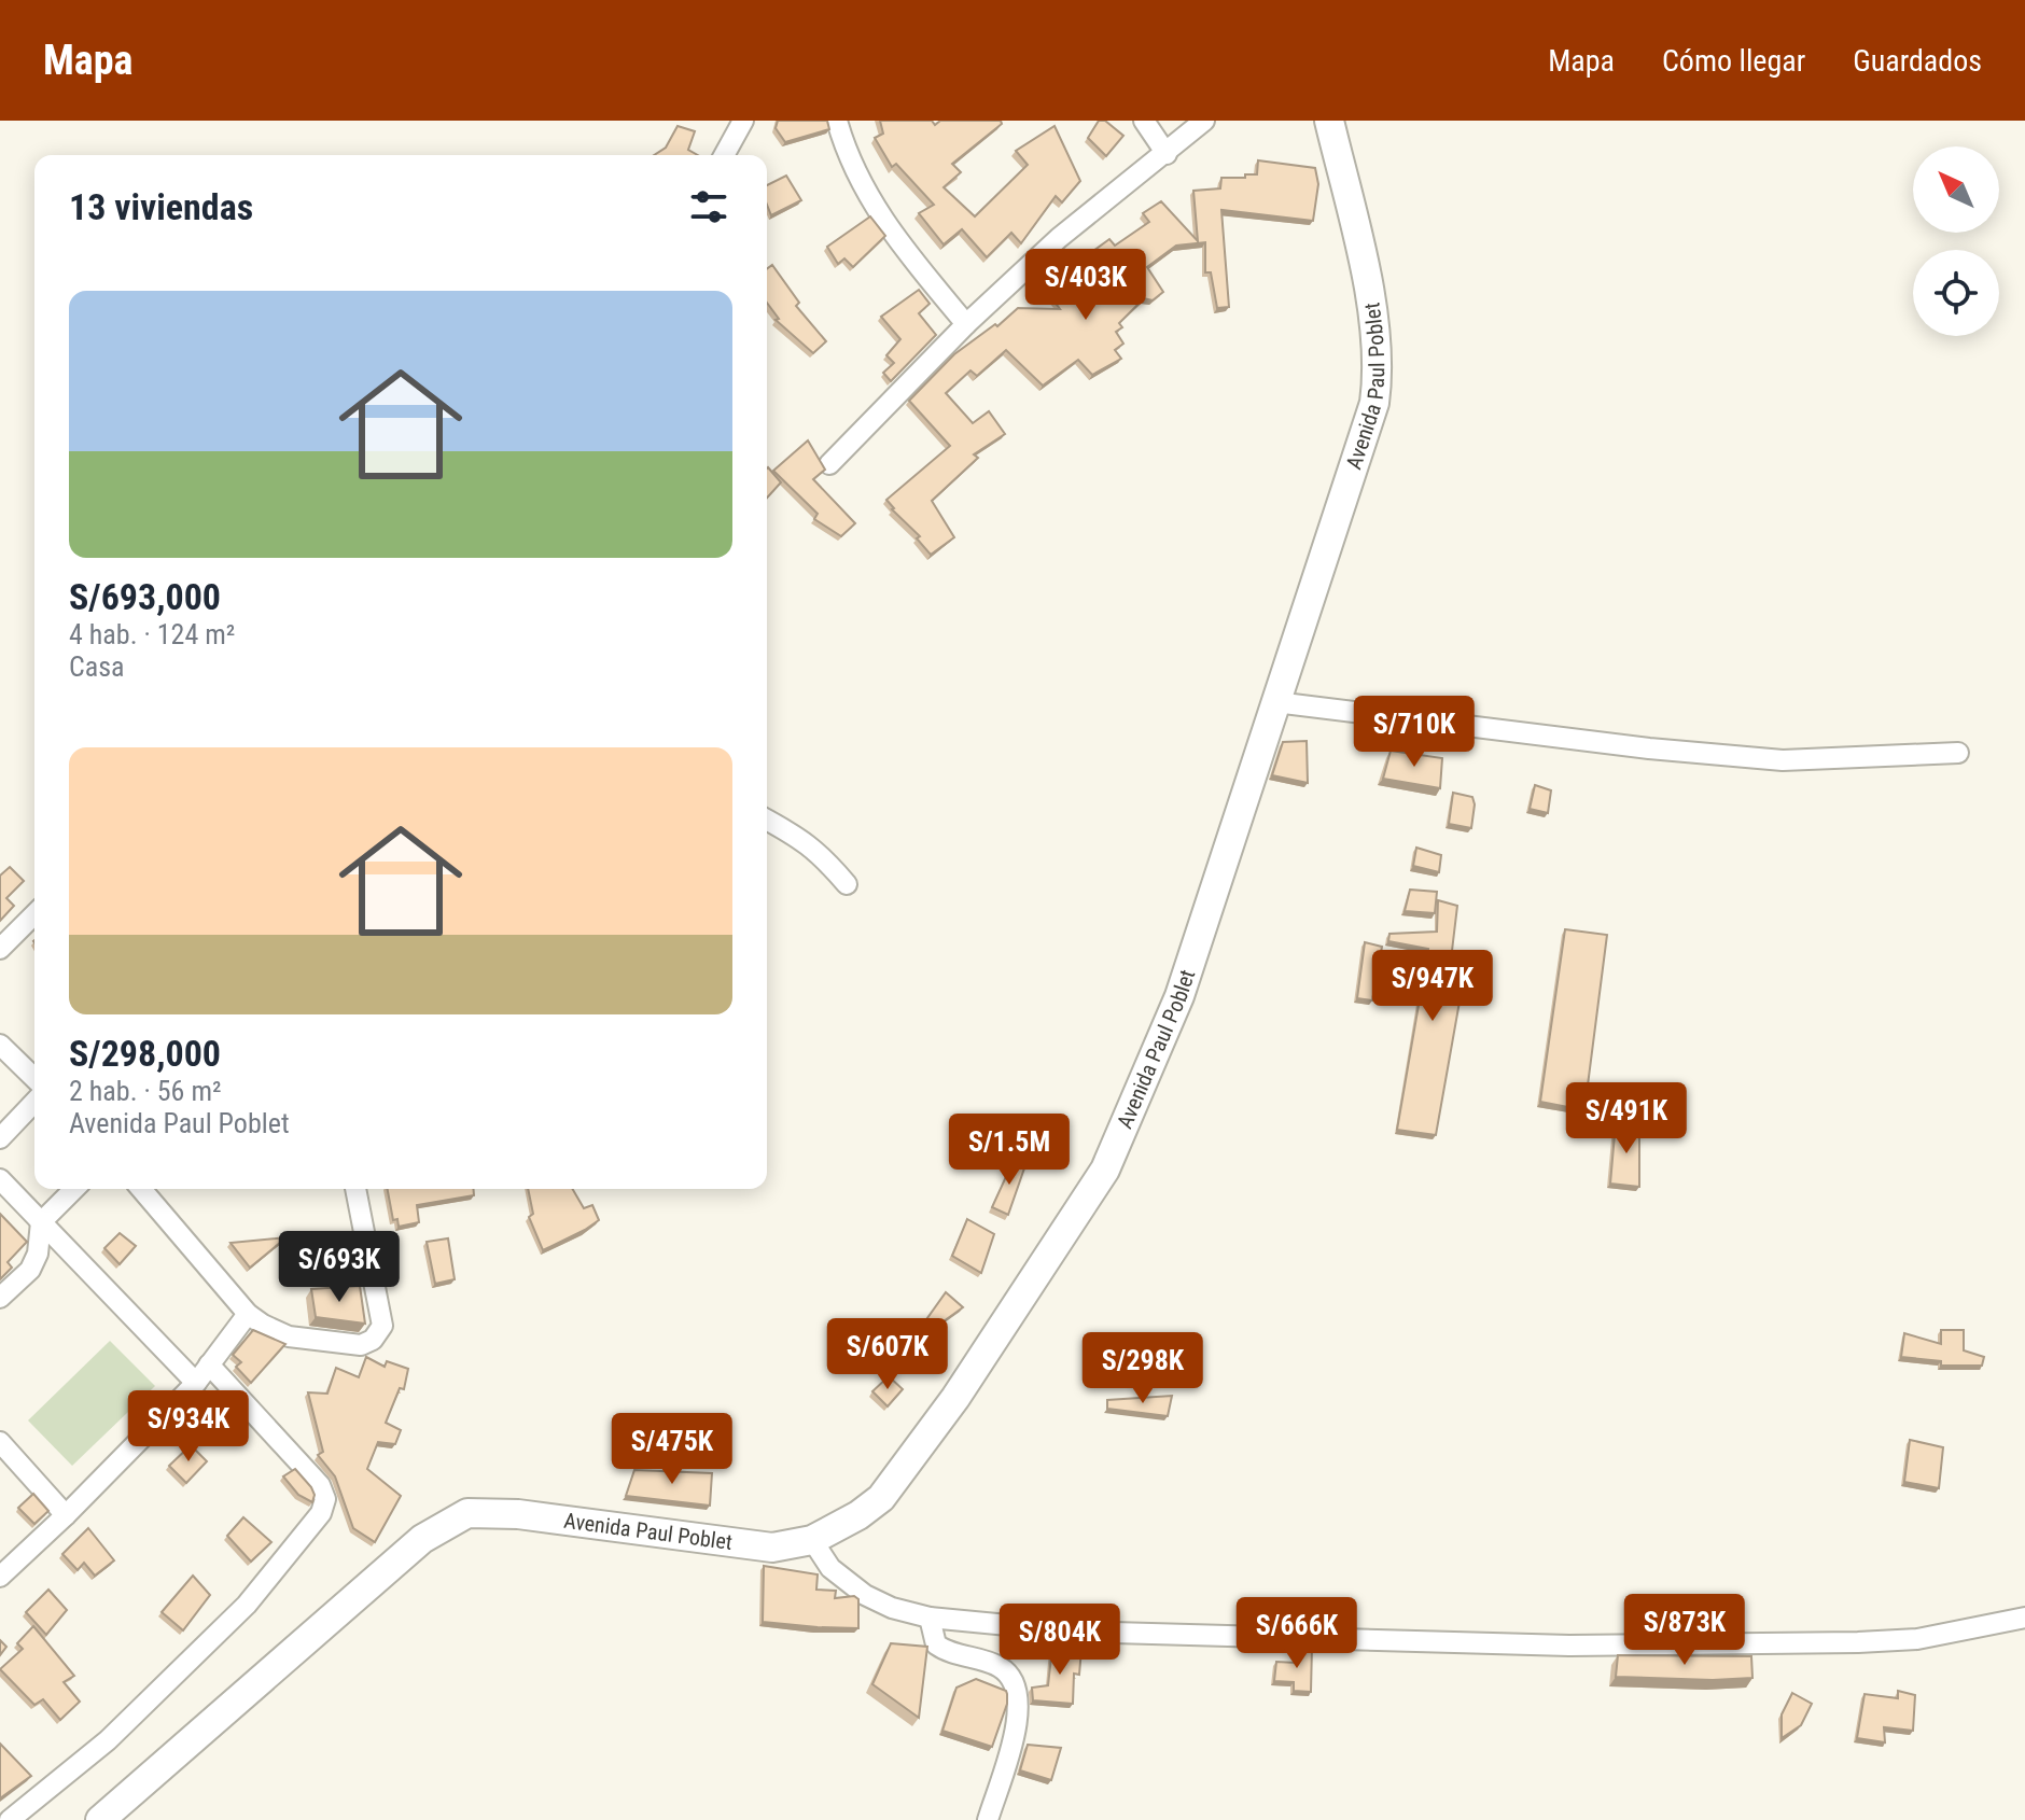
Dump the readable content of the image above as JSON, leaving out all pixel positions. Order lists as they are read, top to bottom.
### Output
{
  "streets": {
    "main road": ["Avenida Paul Poblet"]
  },
  "north": "top left",
  "page": {
    "header": "Mapa",
    "nav": ["Mapa", "Cómo llegar", "Guardados"],
    "heading": "13 viviendas",
    "price": [
      "S/403K",
      "S/710K",
      "S/947K",
      "S/491K",
      "S/1.5M",
      "S/693K",
      "S/607K",
      "S/298K",
      "S/934K",
      "S/475K",
      "S/873K",
      "S/666K",
      "S/804K"
    ],
    "list": [
      {
        "name": "S/693,000",
        "note": "4 hab. · 124 m² · Casa"
      },
      {
        "name": "S/298,000",
        "note": "2 hab. · 56 m² · Avenida Paul Poblet"
      }
    ]
  }
}
